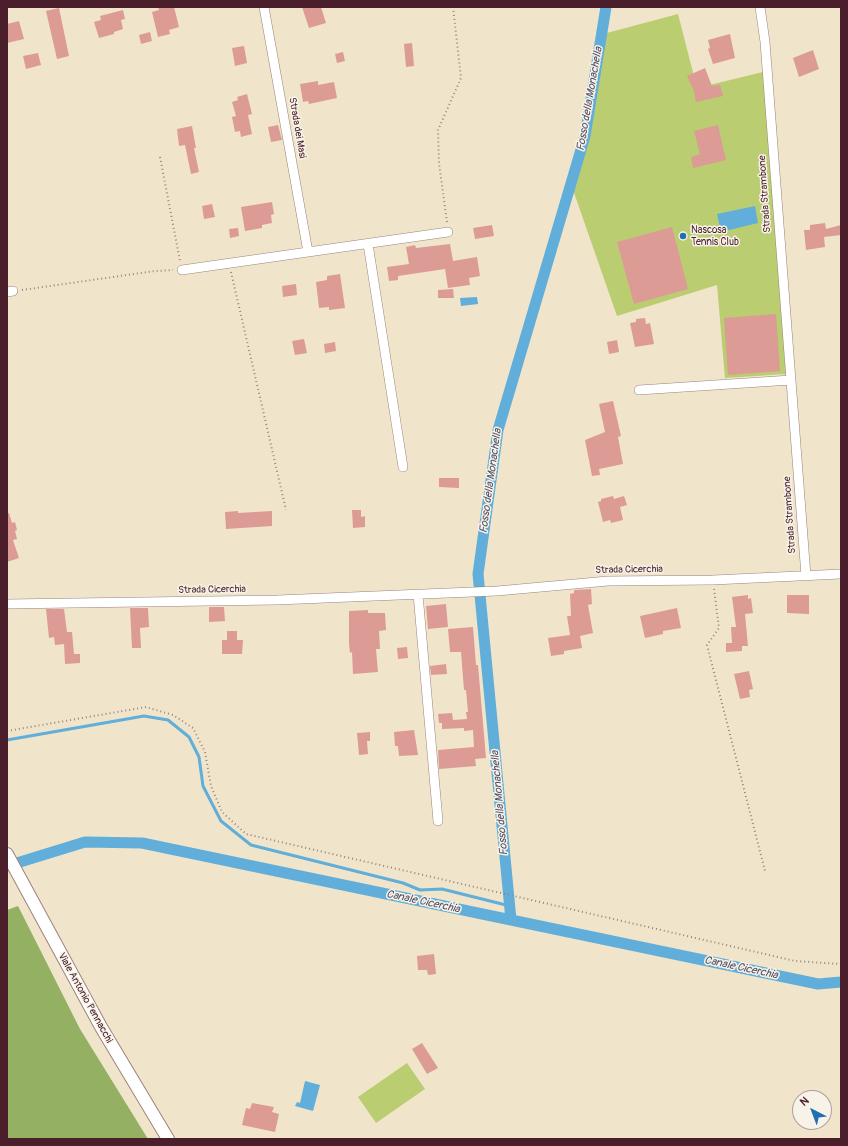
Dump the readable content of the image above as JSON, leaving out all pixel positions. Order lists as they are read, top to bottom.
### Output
{
  "streets": {
    "main road": ["Viale Antonio Pennacchi"],
    "street": ["Strada dei Masi", "Strada Strambone", "Strada Cicerchia"]
  },
  "crossings": [
    ["Strada Strambone", "Strada Cicerchia"]
  ],
  "water": ["Fosso della Monachella", "Canale Cicerchia"],
  "places": ["Nascosa Tennis Club"],
  "north": "top left"
}
